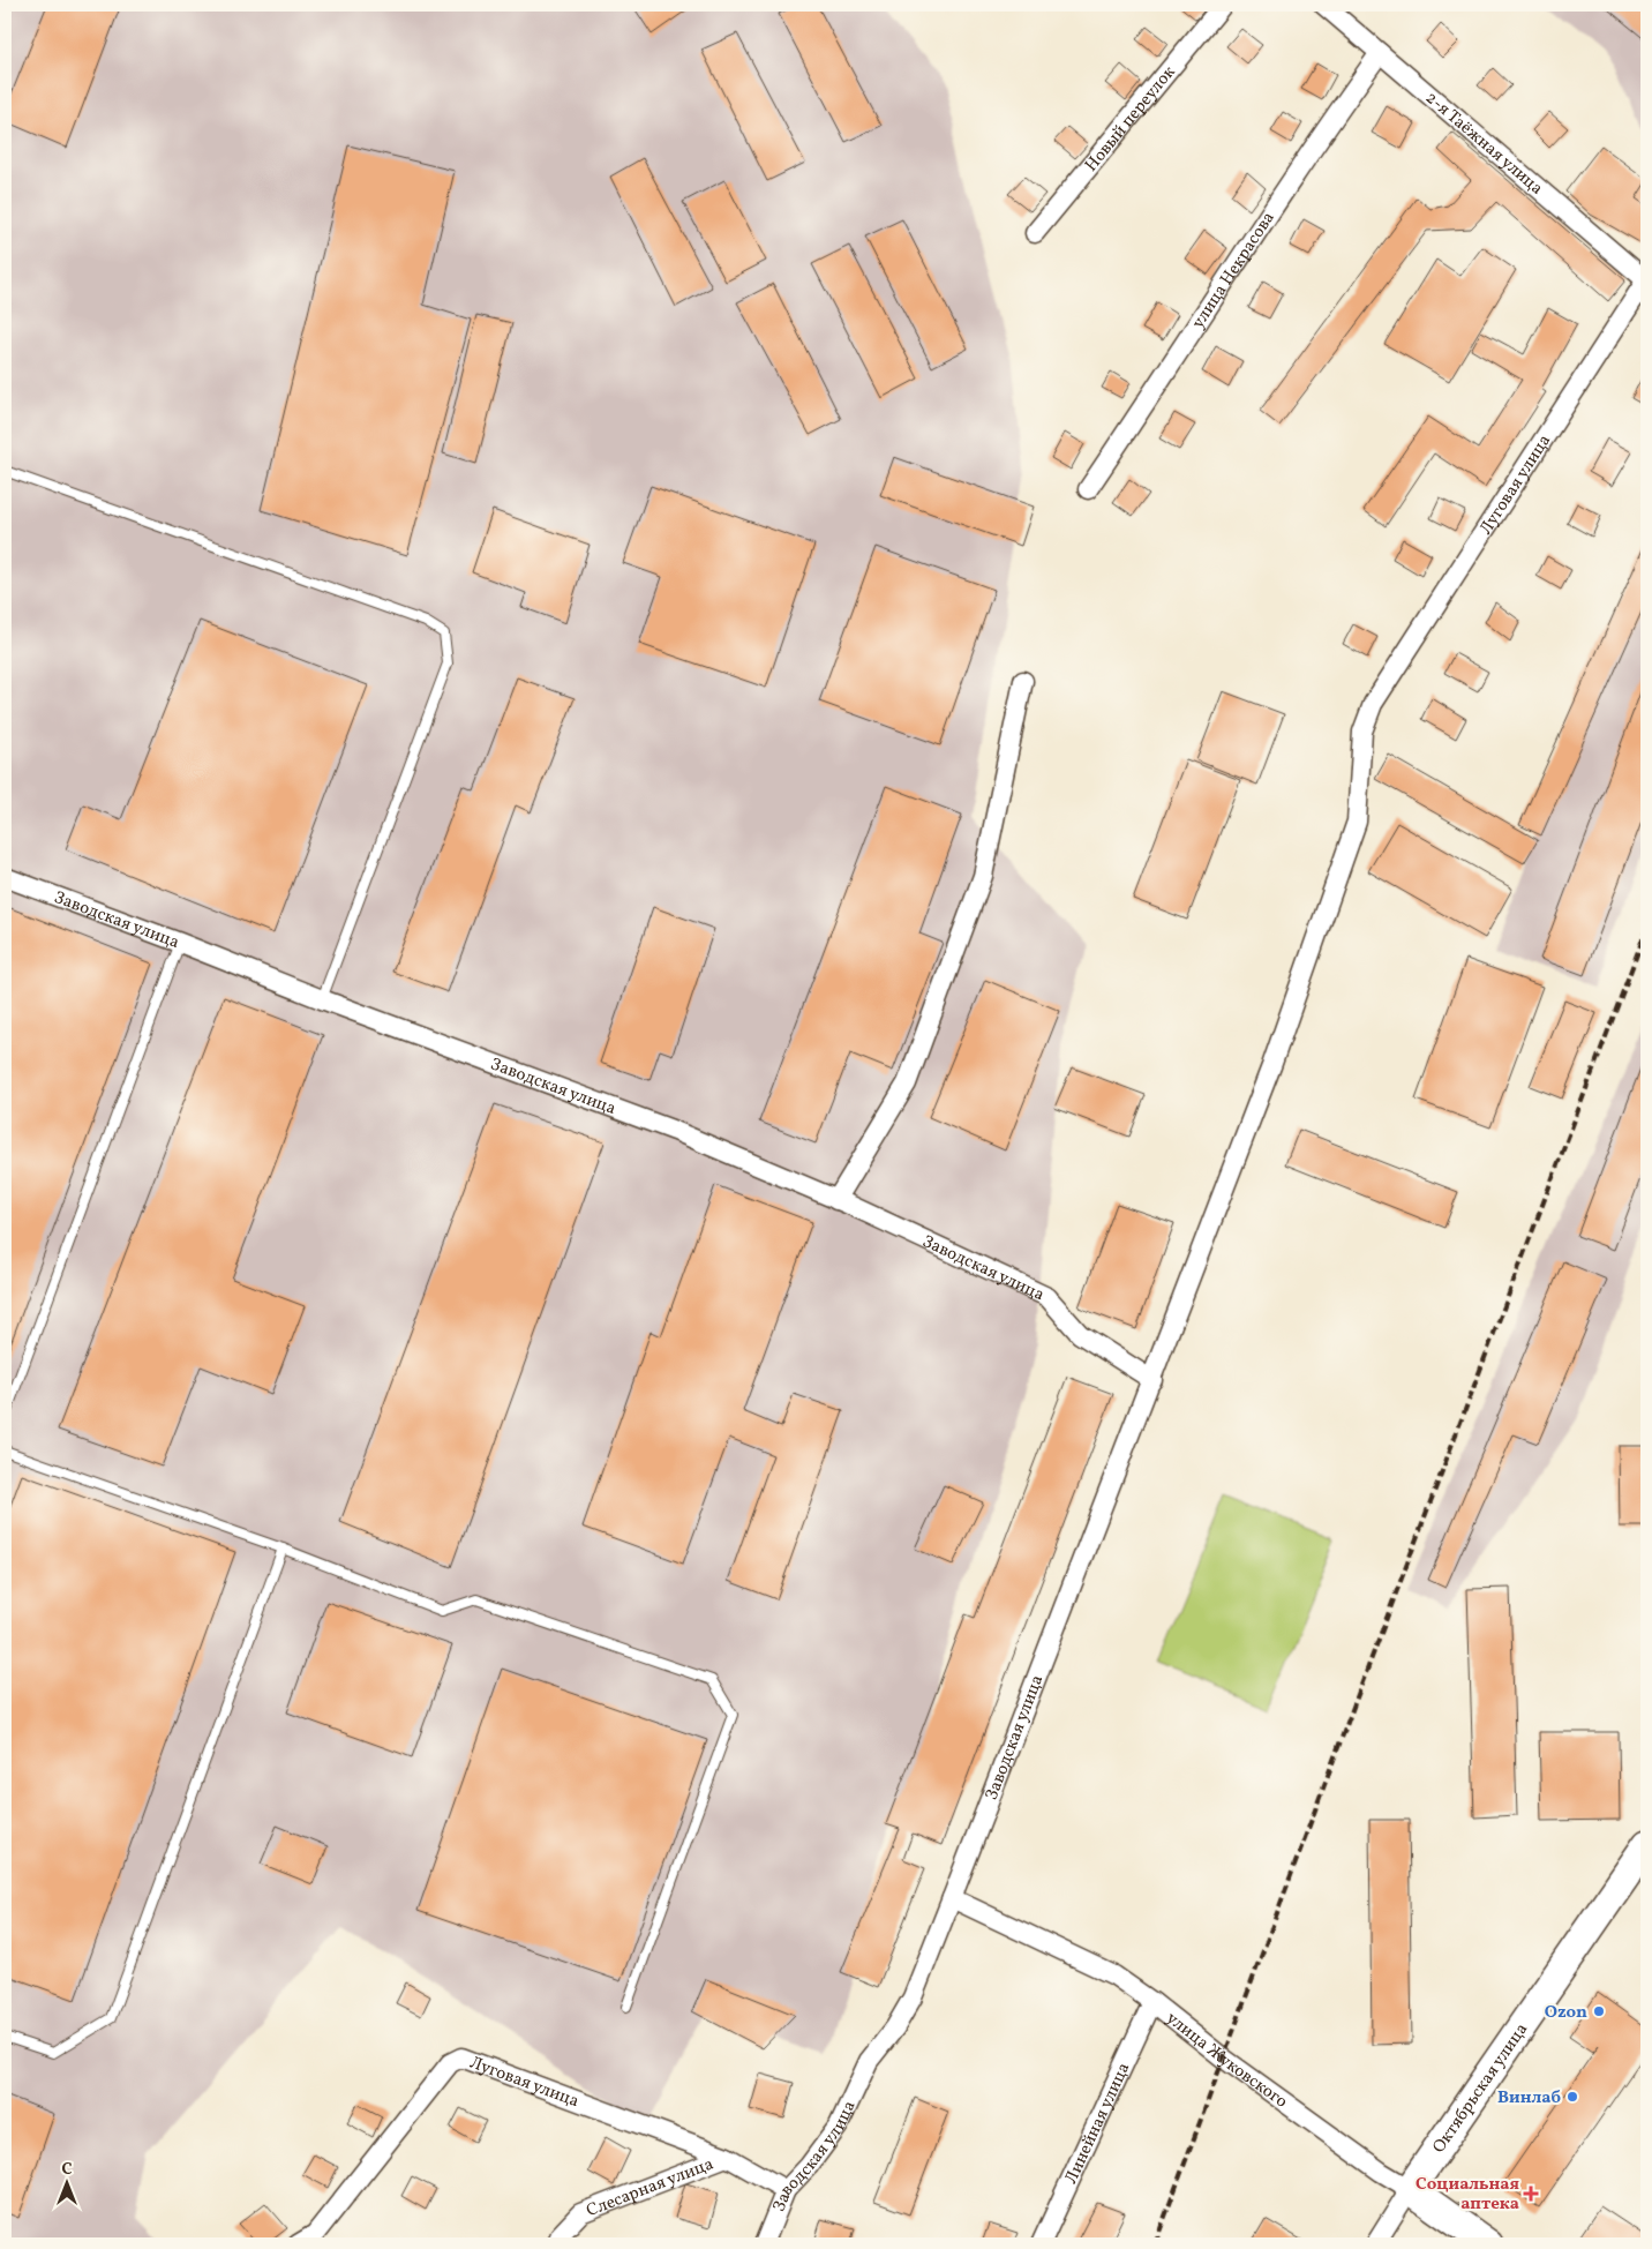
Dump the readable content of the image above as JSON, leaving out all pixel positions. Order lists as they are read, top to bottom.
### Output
{
  "streets": {
    "main road": ["улица Жуковского", "Октябрьская улица"],
    "street": [
      "Новый переулок",
      "2-я Таёжная улица",
      "улица Некрасова",
      "Луговая улица",
      "Заводская улица",
      "Линейная улица",
      "Слесарная улица"
    ]
  },
  "crossings": [
    ["2-я Таёжная улица", "улица Некрасова"],
    ["2-я Таёжная улица", "Луговая улица"],
    ["Луговая улица", "Заводская улица"],
    ["Луговая улица", "Слесарная улица"],
    ["Заводская улица", "улица Жуковского"],
    ["Заводская улица", "Слесарная улица"],
    ["улица Жуковского", "Октябрьская улица"],
    ["улица Жуковского", "Линейная улица"]
  ],
  "places": {
    "other": ["Ozon", "Винлаб"],
    "health": ["Социальная аптека"]
  },
  "north": "top"
}
